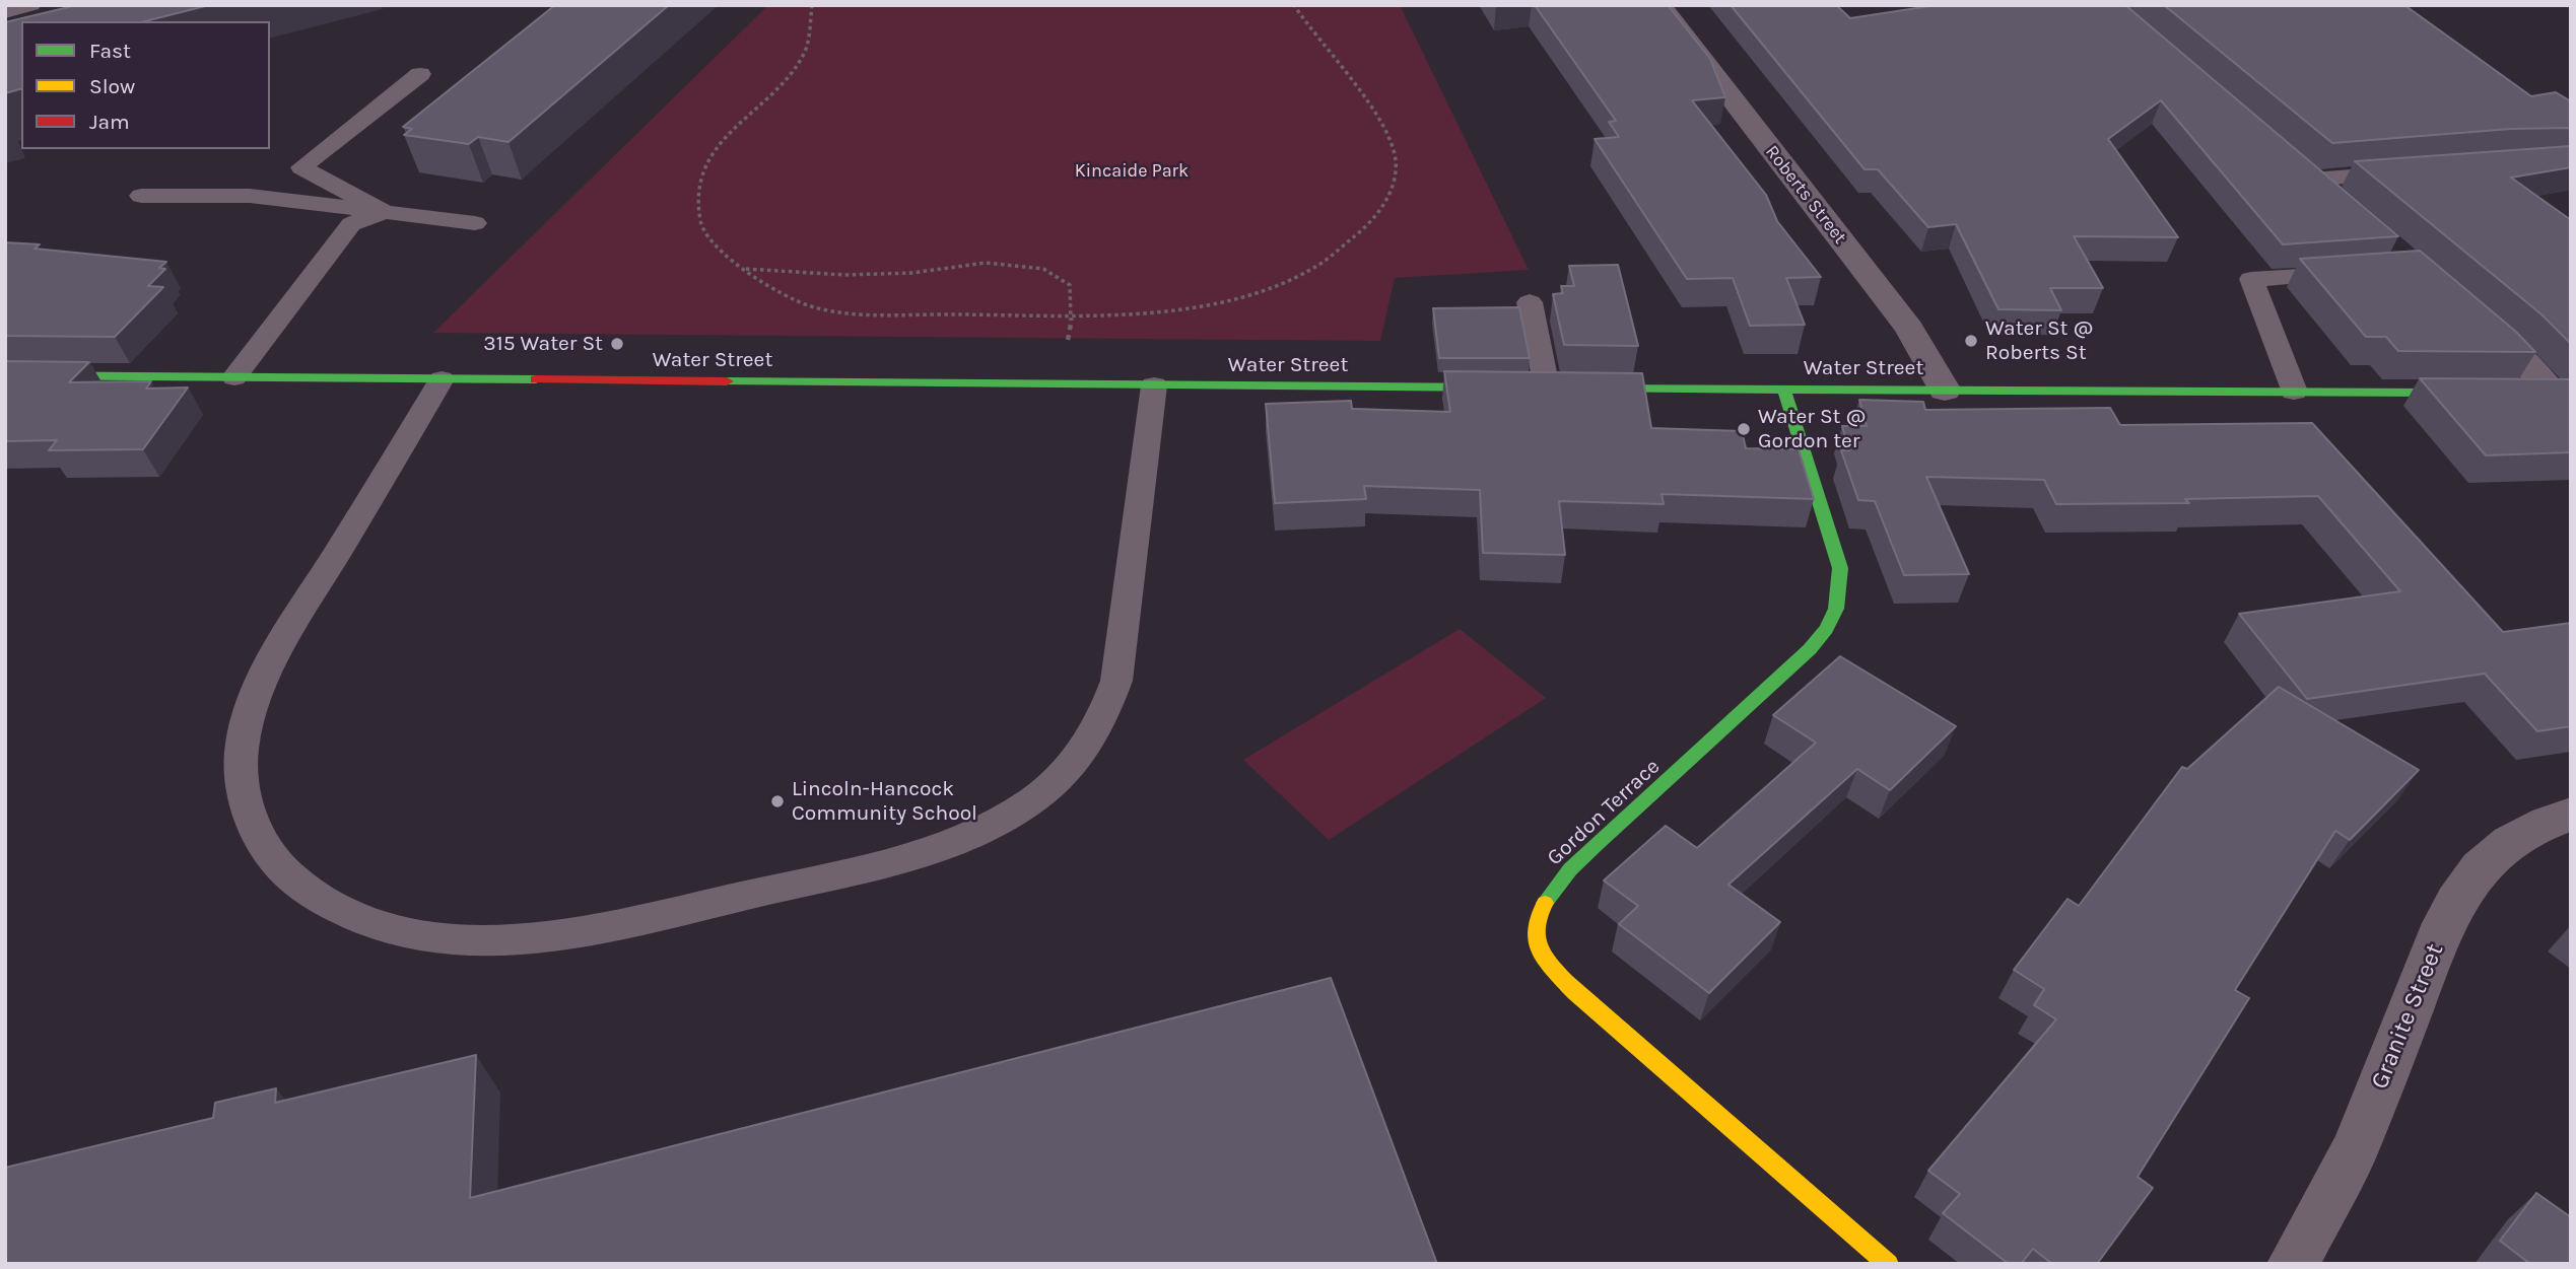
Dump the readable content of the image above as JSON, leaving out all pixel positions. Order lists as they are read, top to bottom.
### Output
{
  "streets": {
    "main road": ["Water Street", "Gordon Terrace"],
    "street": ["Roberts Street", "Granite Street"]
  },
  "crossings": [
    ["Roberts Street", "Water Street"],
    ["Water Street", "Gordon Terrace"]
  ],
  "parks": ["Kincaide Park"],
  "places": [
    "Water St @ Roberts St",
    "315 Water St",
    "Water St @ Gordon ter",
    "Lincoln-Hancock Community School"
  ],
  "legend": ["Fast", "Slow", "Jam"]
}
